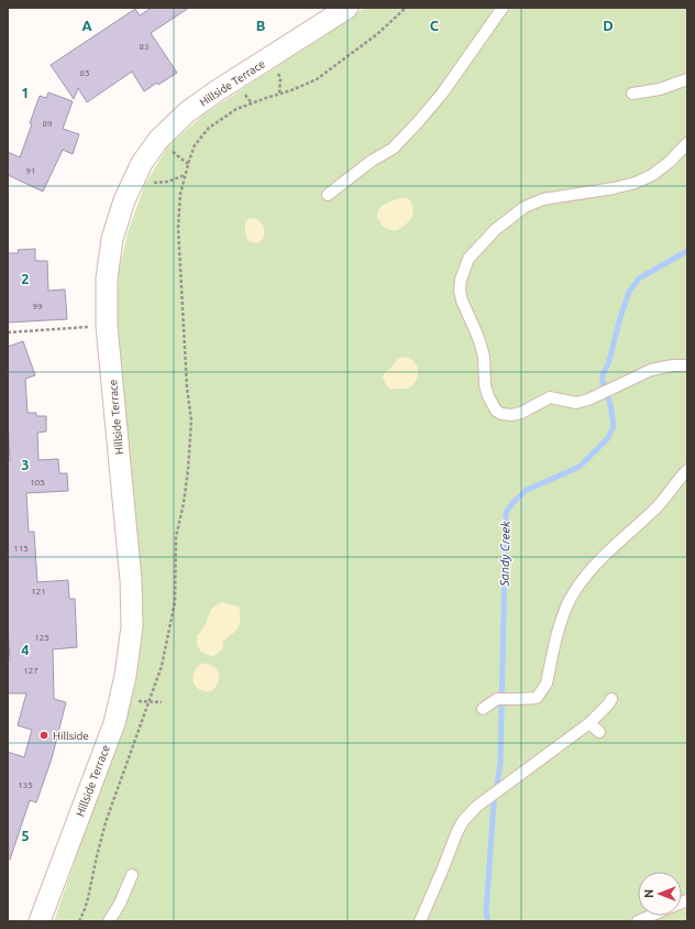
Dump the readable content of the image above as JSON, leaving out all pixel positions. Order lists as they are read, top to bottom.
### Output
{
  "streets": {
    "street": ["Hillside Terrace"]
  },
  "water": ["Sandy Creek"],
  "places": ["Hillside"],
  "house_numbers": [
    "83",
    "85",
    "89",
    "91",
    "99",
    "105",
    "115",
    "121",
    "125",
    "127",
    "135"
  ],
  "north": "left",
  "grid": {
    "columns": [
      "A",
      "B",
      "C",
      "D"
    ],
    "rows": [
      "1",
      "2",
      "3",
      "4",
      "5"
    ]
  }
}
